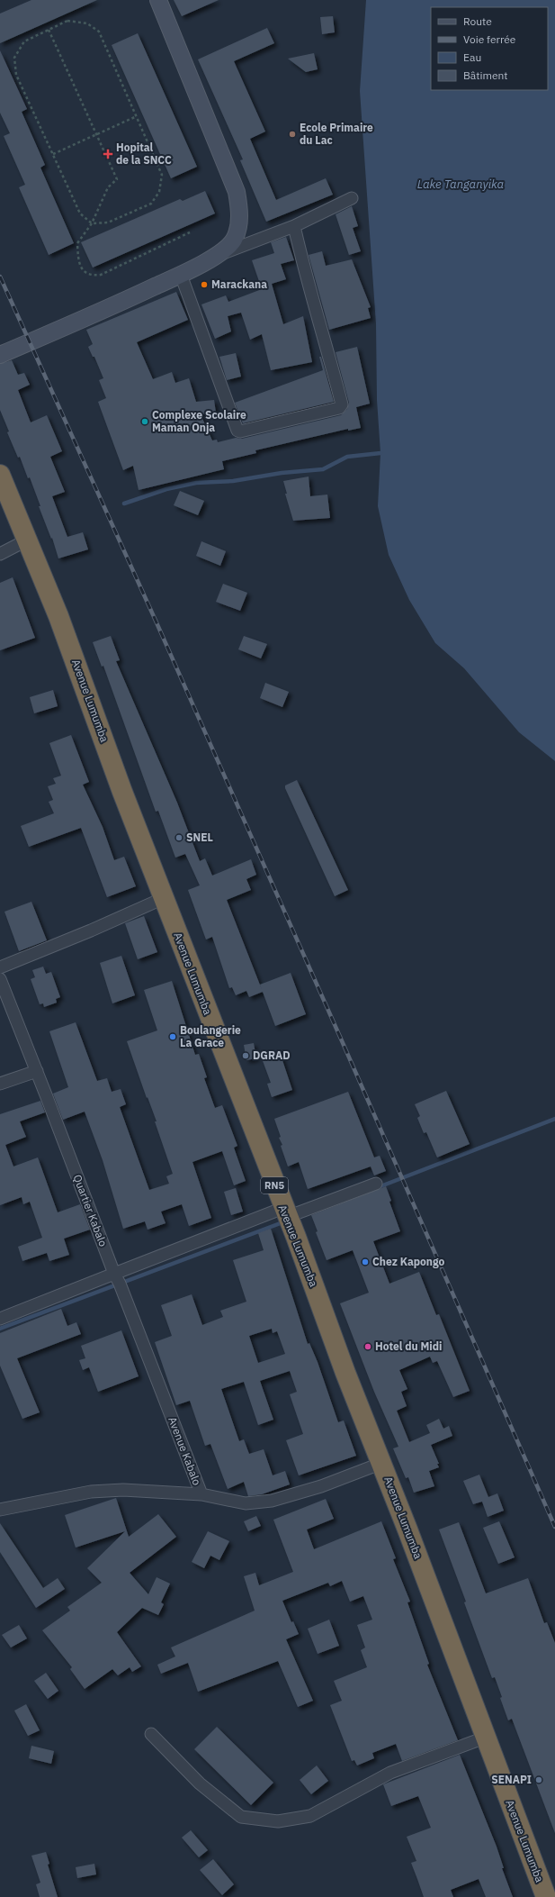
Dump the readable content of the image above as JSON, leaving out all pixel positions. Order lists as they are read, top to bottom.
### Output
{
  "streets": {
    "highway": ["Avenue Lumumba", "RN5"],
    "street": ["Quartier Kabalo", "Avenue Kabalo"]
  },
  "crossings": [
    ["Avenue Lumumba", "Avenue Kabalo"],
    ["Quartier Kabalo", "Avenue Kabalo"]
  ],
  "water": ["Lake Tanganyika"],
  "places": {
    "other": [
      "Ecole Primaire du Lac",
      "Marackana",
      "Complexe Scolaire Maman Onja",
      "SNEL",
      "Boulangerie La Grace",
      "DGRAD",
      "Chez Kapongo",
      "Hotel du Midi",
      "SENAPI"
    ],
    "health": ["Hopital de la SNCC"]
  },
  "legend": [
    "Route",
    "Voie ferrée",
    "Eau",
    "Bâtiment"
  ]
}
